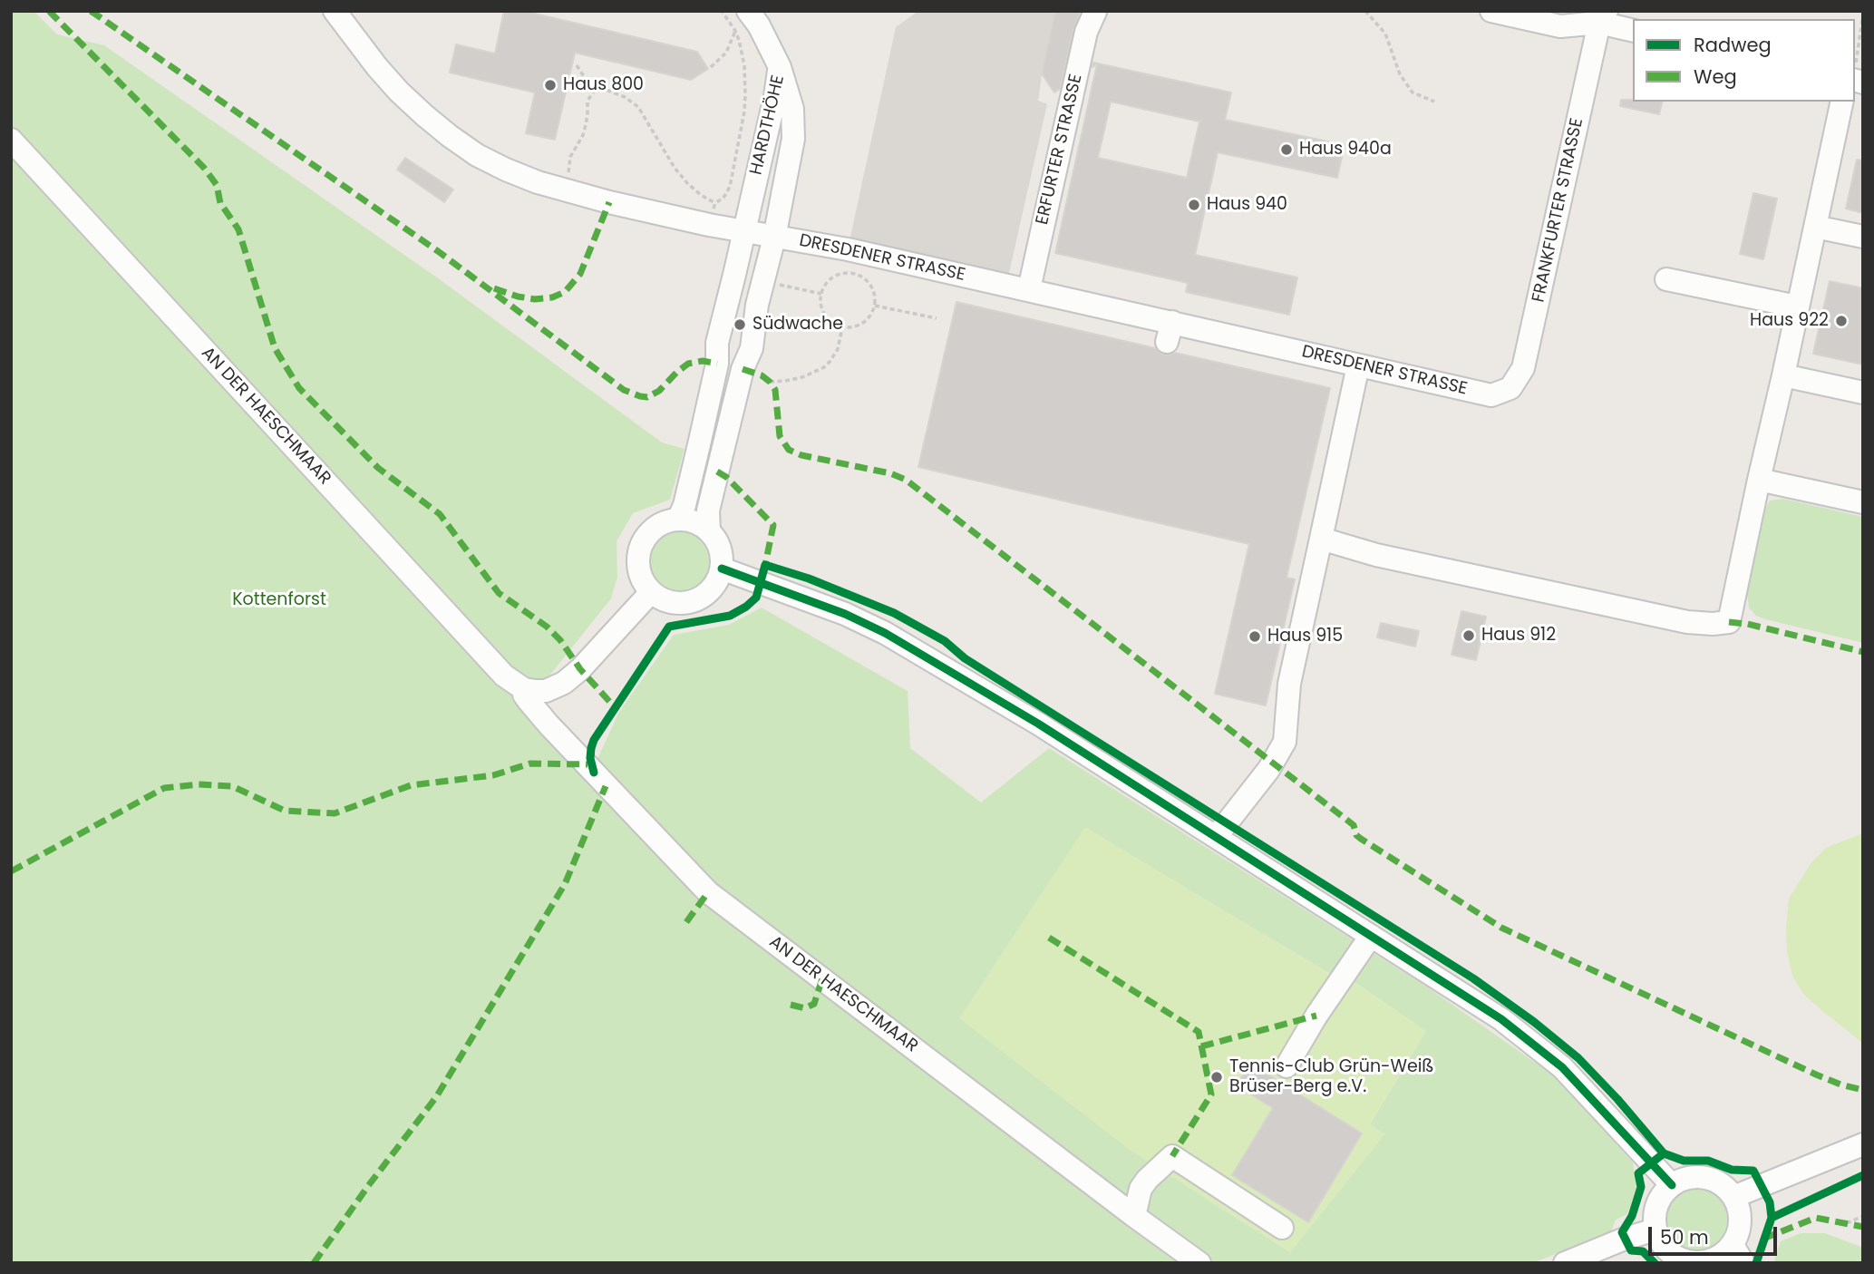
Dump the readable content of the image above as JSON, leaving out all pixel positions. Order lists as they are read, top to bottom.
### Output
{
  "streets": {
    "street": [
      "HARDTHÖHE",
      "ERFURTER STRASSE",
      "FRANKFURTER STRASSE",
      "DRESDENER STRASSE",
      "AN DER HAESCHMAAR"
    ]
  },
  "crossings": [
    ["HARDTHÖHE", "DRESDENER STRASSE"],
    ["ERFURTER STRASSE", "DRESDENER STRASSE"],
    ["FRANKFURTER STRASSE", "DRESDENER STRASSE"]
  ],
  "parks": ["Kottenforst"],
  "places": [
    "Haus 800",
    "Haus 940a",
    "Haus 940",
    "Haus 922",
    "Südwache",
    "Haus 912",
    "Haus 915",
    "Tennis-Club Grün-Weiß Brüser-Berg e.V."
  ],
  "legend": ["Radweg", "Weg"],
  "scale_bar": "50 m"
}
